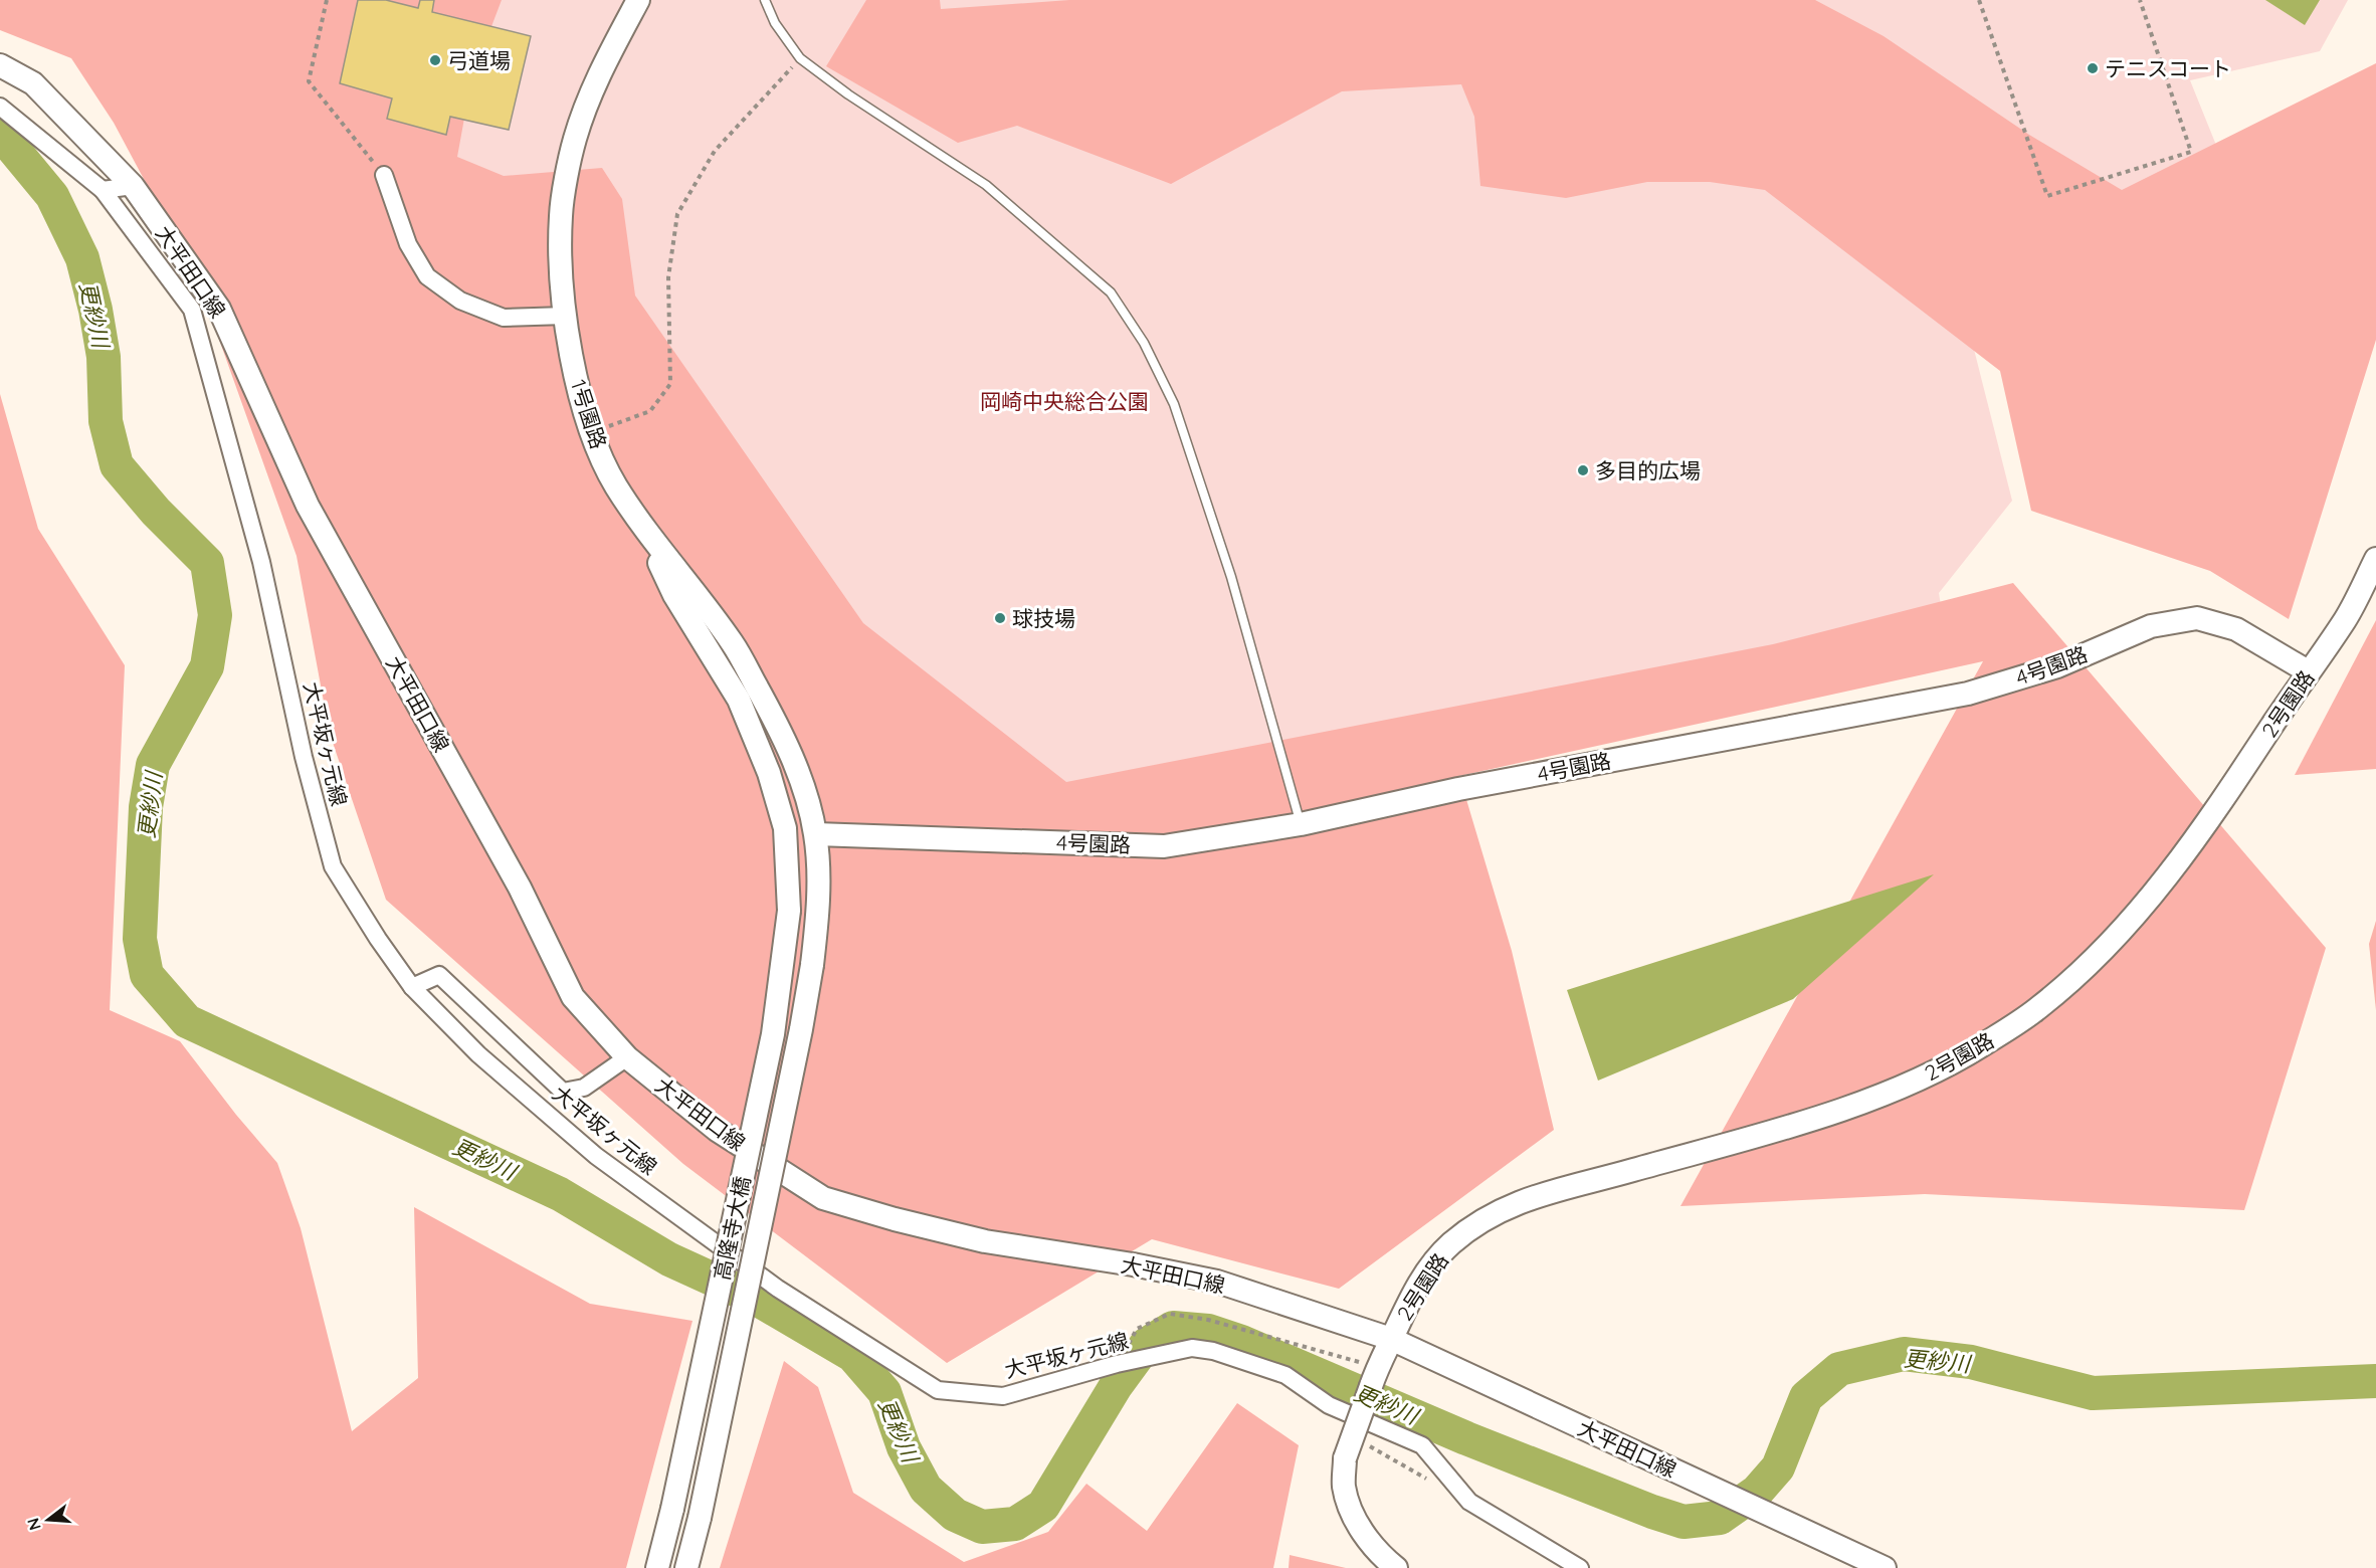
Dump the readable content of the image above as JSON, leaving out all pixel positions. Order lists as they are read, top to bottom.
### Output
{
  "streets": {
    "street": [
      "大平田口線",
      "1号園路",
      "4号園路",
      "2号園路",
      "大平坂ヶ元線",
      "高隆寺大橋"
    ]
  },
  "crossings": [
    ["大平田口線", "2号園路"],
    ["1号園路", "4号園路"],
    ["1号園路", "高隆寺大橋"],
    ["4号園路", "2号園路"]
  ],
  "water": ["更紗川"],
  "parks": ["岡崎中央総合公園"],
  "places": [
    "弓道場",
    "テニスコート",
    "多目的広場",
    "球技場"
  ],
  "north": "left"
}
